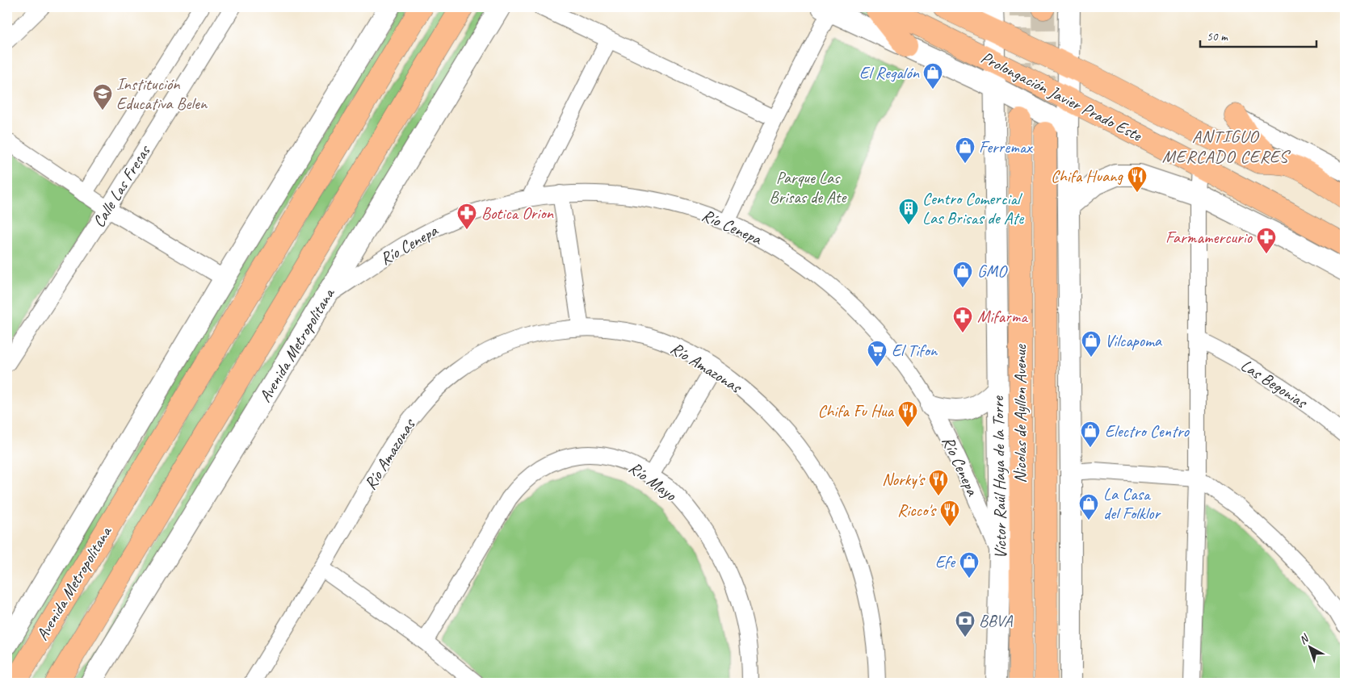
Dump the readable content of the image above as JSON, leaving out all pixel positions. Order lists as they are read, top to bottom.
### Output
{
  "streets": {
    "main road": ["Prolongación Javier Prado Este", "Avenida Metropolitana", "Nicolas de Ayllon Avenue"],
    "street": [
      "Calle Las Fresas",
      "Río Cenepa",
      "Río Amazonas",
      "Las Begonias",
      "Víctor Raúl Haya de la Torre",
      "Río Mayo"
    ]
  },
  "crossings": [
    ["Prolongación Javier Prado Este", "Víctor Raúl Haya de la Torre"],
    ["Río Cenepa", "Avenida Metropolitana"],
    ["Río Cenepa", "Víctor Raúl Haya de la Torre"]
  ],
  "districts": ["ANTIGUO MERCADO CERES"],
  "parks": ["Parque Las Brisas de Ate"],
  "places": {
    "shop": [
      "El Regalón",
      "Ferremax",
      "GMO",
      "Vilcapoma",
      "Electro Centro",
      "La Casa del Folklor",
      "Efe"
    ],
    "school or university": ["Institución Educativa Belen"],
    "restaurant": [
      "Chifa Huang",
      "Chifa Fu Hua",
      "Norky's",
      "Ricco's"
    ],
    "building": ["Centro Comercial Las Brisas de Ate"],
    "pharmacy": ["Botica Orion", "Farmamercurio", "Mifarma"],
    "supermarket": ["El Tifon"],
    "bank": ["BBVA"]
  },
  "scale_bar": "50 m",
  "north": "top left"
}
